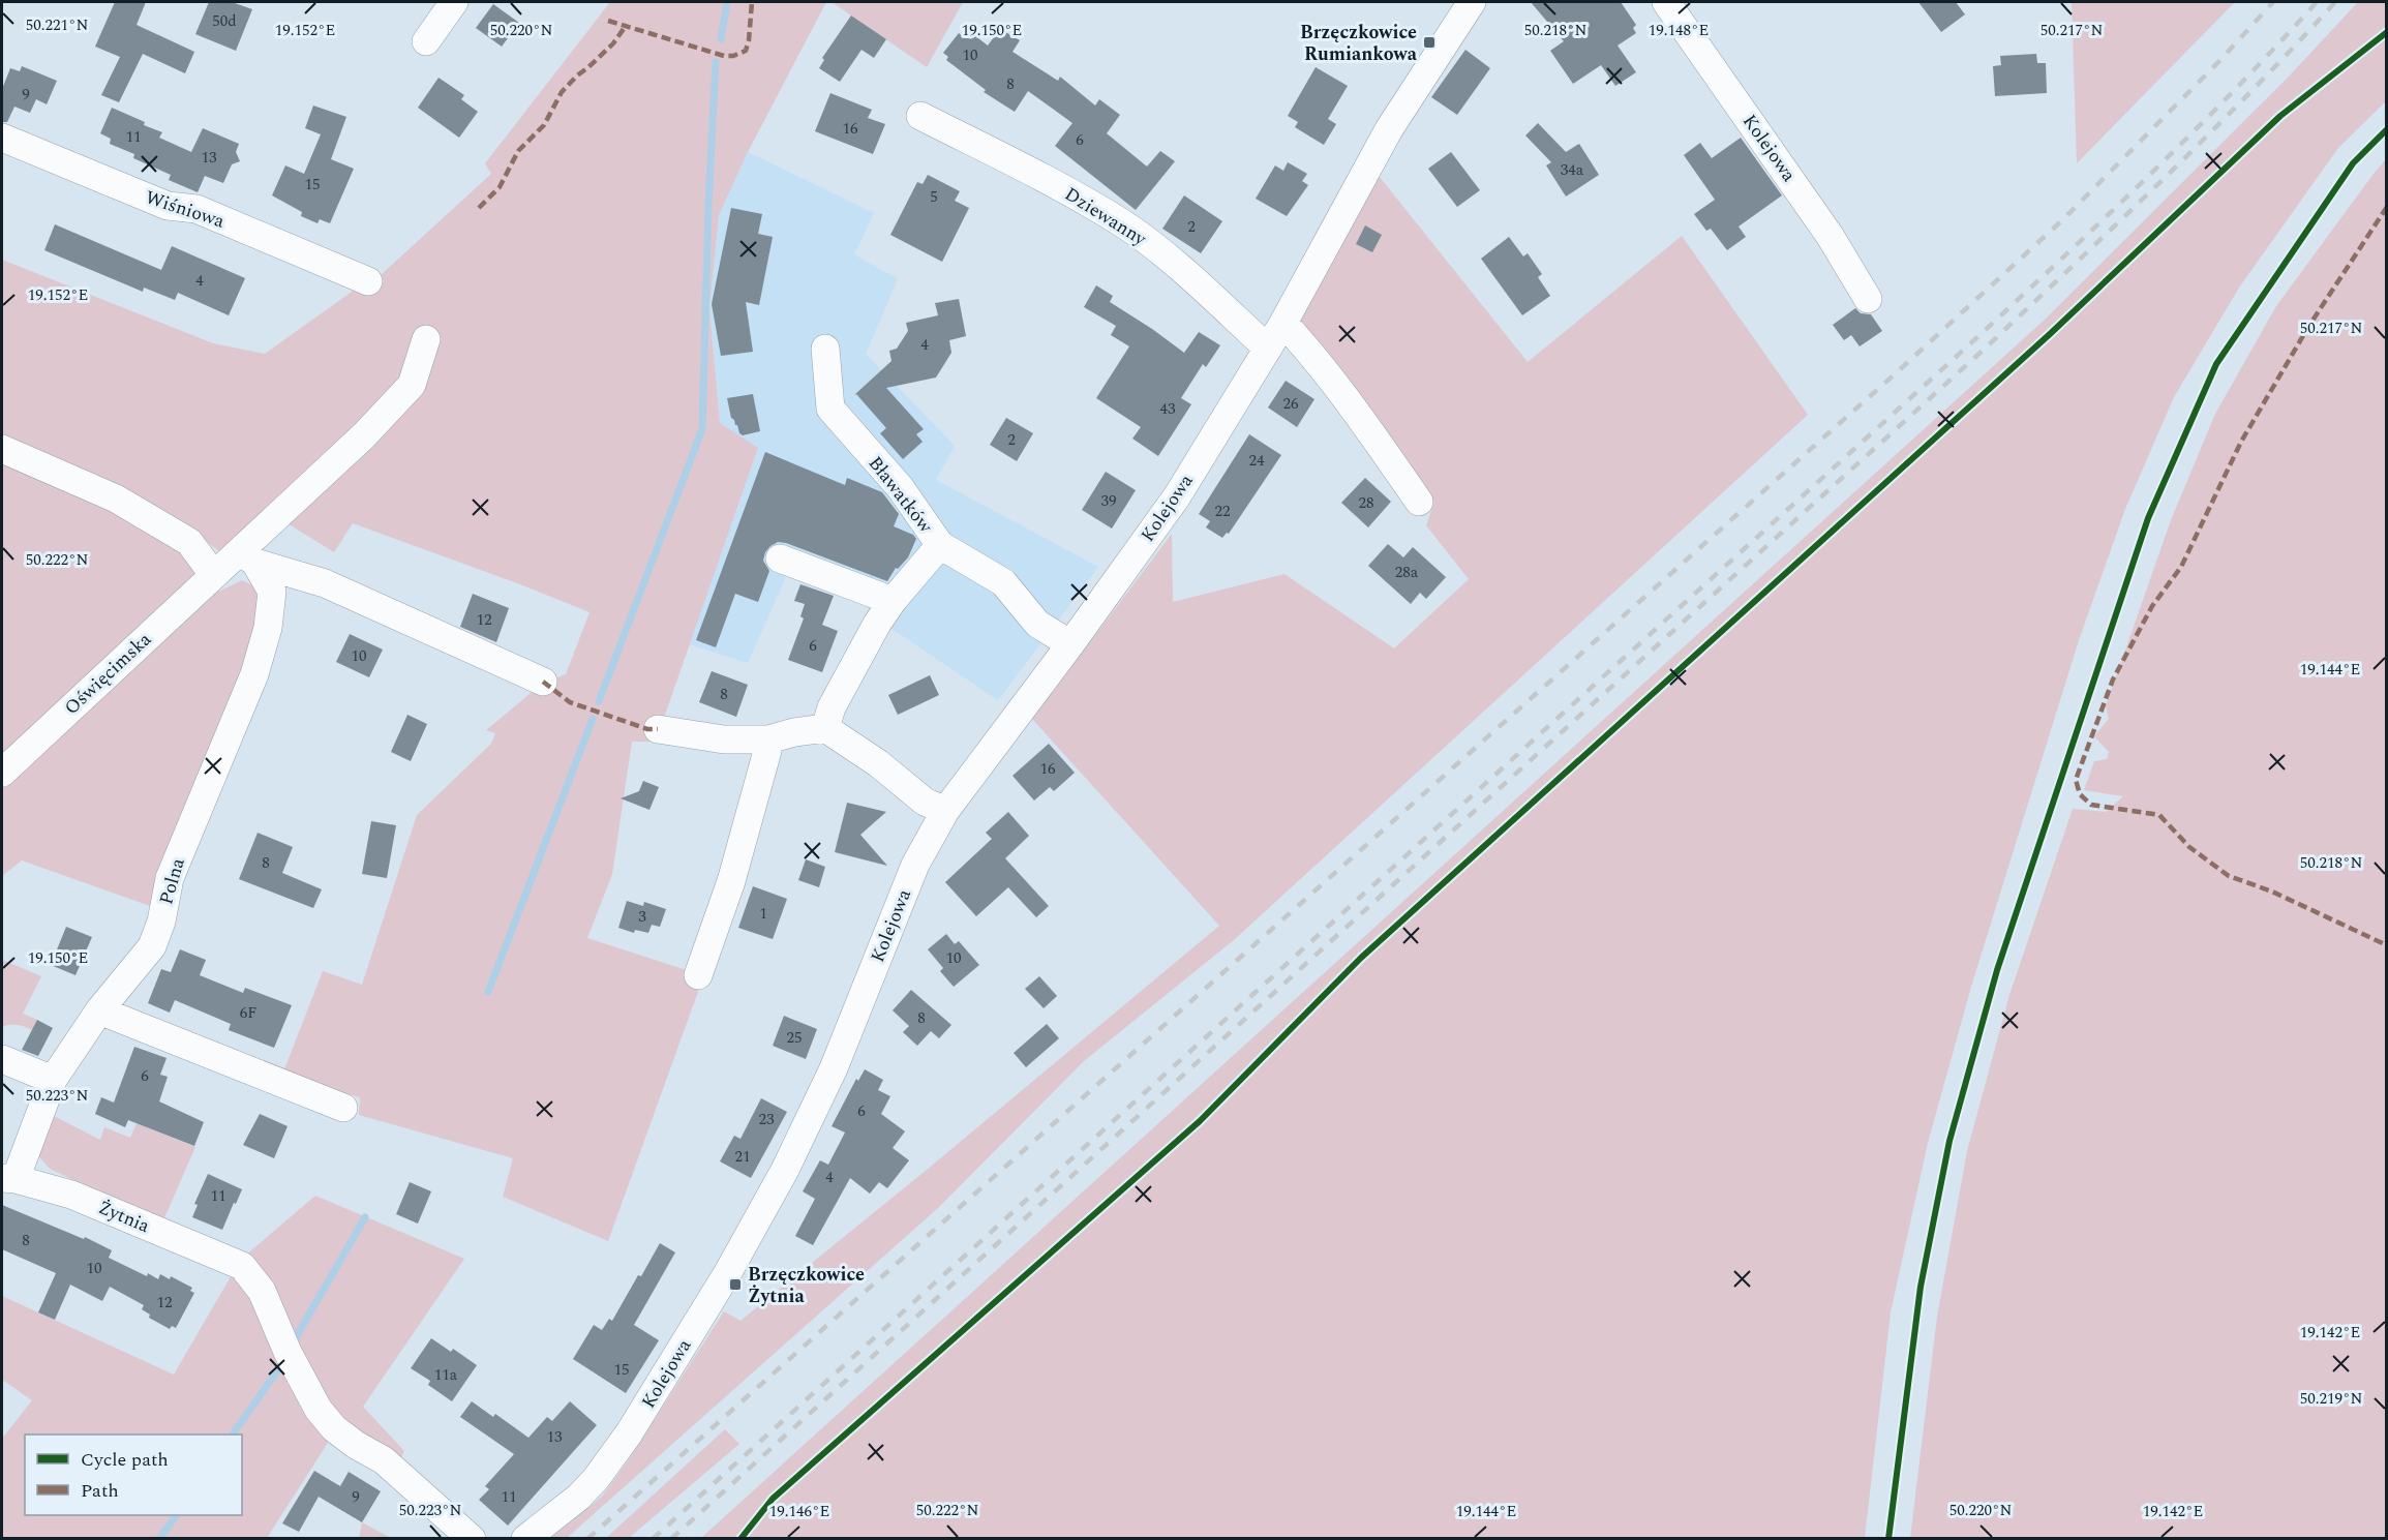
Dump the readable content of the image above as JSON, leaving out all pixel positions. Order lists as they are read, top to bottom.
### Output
{
  "streets": {
    "street": [
      "Kolejowa",
      "Wiśniowa",
      "Dziewanny",
      "Bławatków",
      "Oświęcimska",
      "Polna",
      "Żytnia"
    ]
  },
  "crossings": [
    ["Kolejowa", "Dziewanny"],
    ["Oświęcimska", "Polna"],
    ["Polna", "Żytnia"]
  ],
  "places": {
    "transit": ["Brzęczkowice Rumiankowa", "Brzęczkowice Żytnia"]
  },
  "house_numbers": [
    "50d",
    "10",
    "8",
    "9",
    "16",
    "11",
    "6",
    "13",
    "34a",
    "15",
    "5",
    "2",
    "4",
    "4",
    "26",
    "43",
    "2",
    "24",
    "39",
    "28",
    "22",
    "28a",
    "12",
    "6",
    "10",
    "8",
    "16",
    "8",
    "1",
    "3",
    "10",
    "6F",
    "8",
    "25",
    "6",
    "6",
    "23",
    "21",
    "4",
    "11",
    "8",
    "10",
    "12",
    "15",
    "11a",
    "13",
    "9",
    "11"
  ],
  "legend": ["Cycle path", "Path"],
  "coordinates": [
    "50.221°N",
    "19.152°E",
    "19.150°E",
    "19.148°E",
    "50.220°N",
    "50.218°N",
    "50.217°N",
    "50.222°N",
    "19.144°E",
    "50.223°N",
    "19.142°E",
    "50.219°N",
    "19.146°E"
  ]
}
